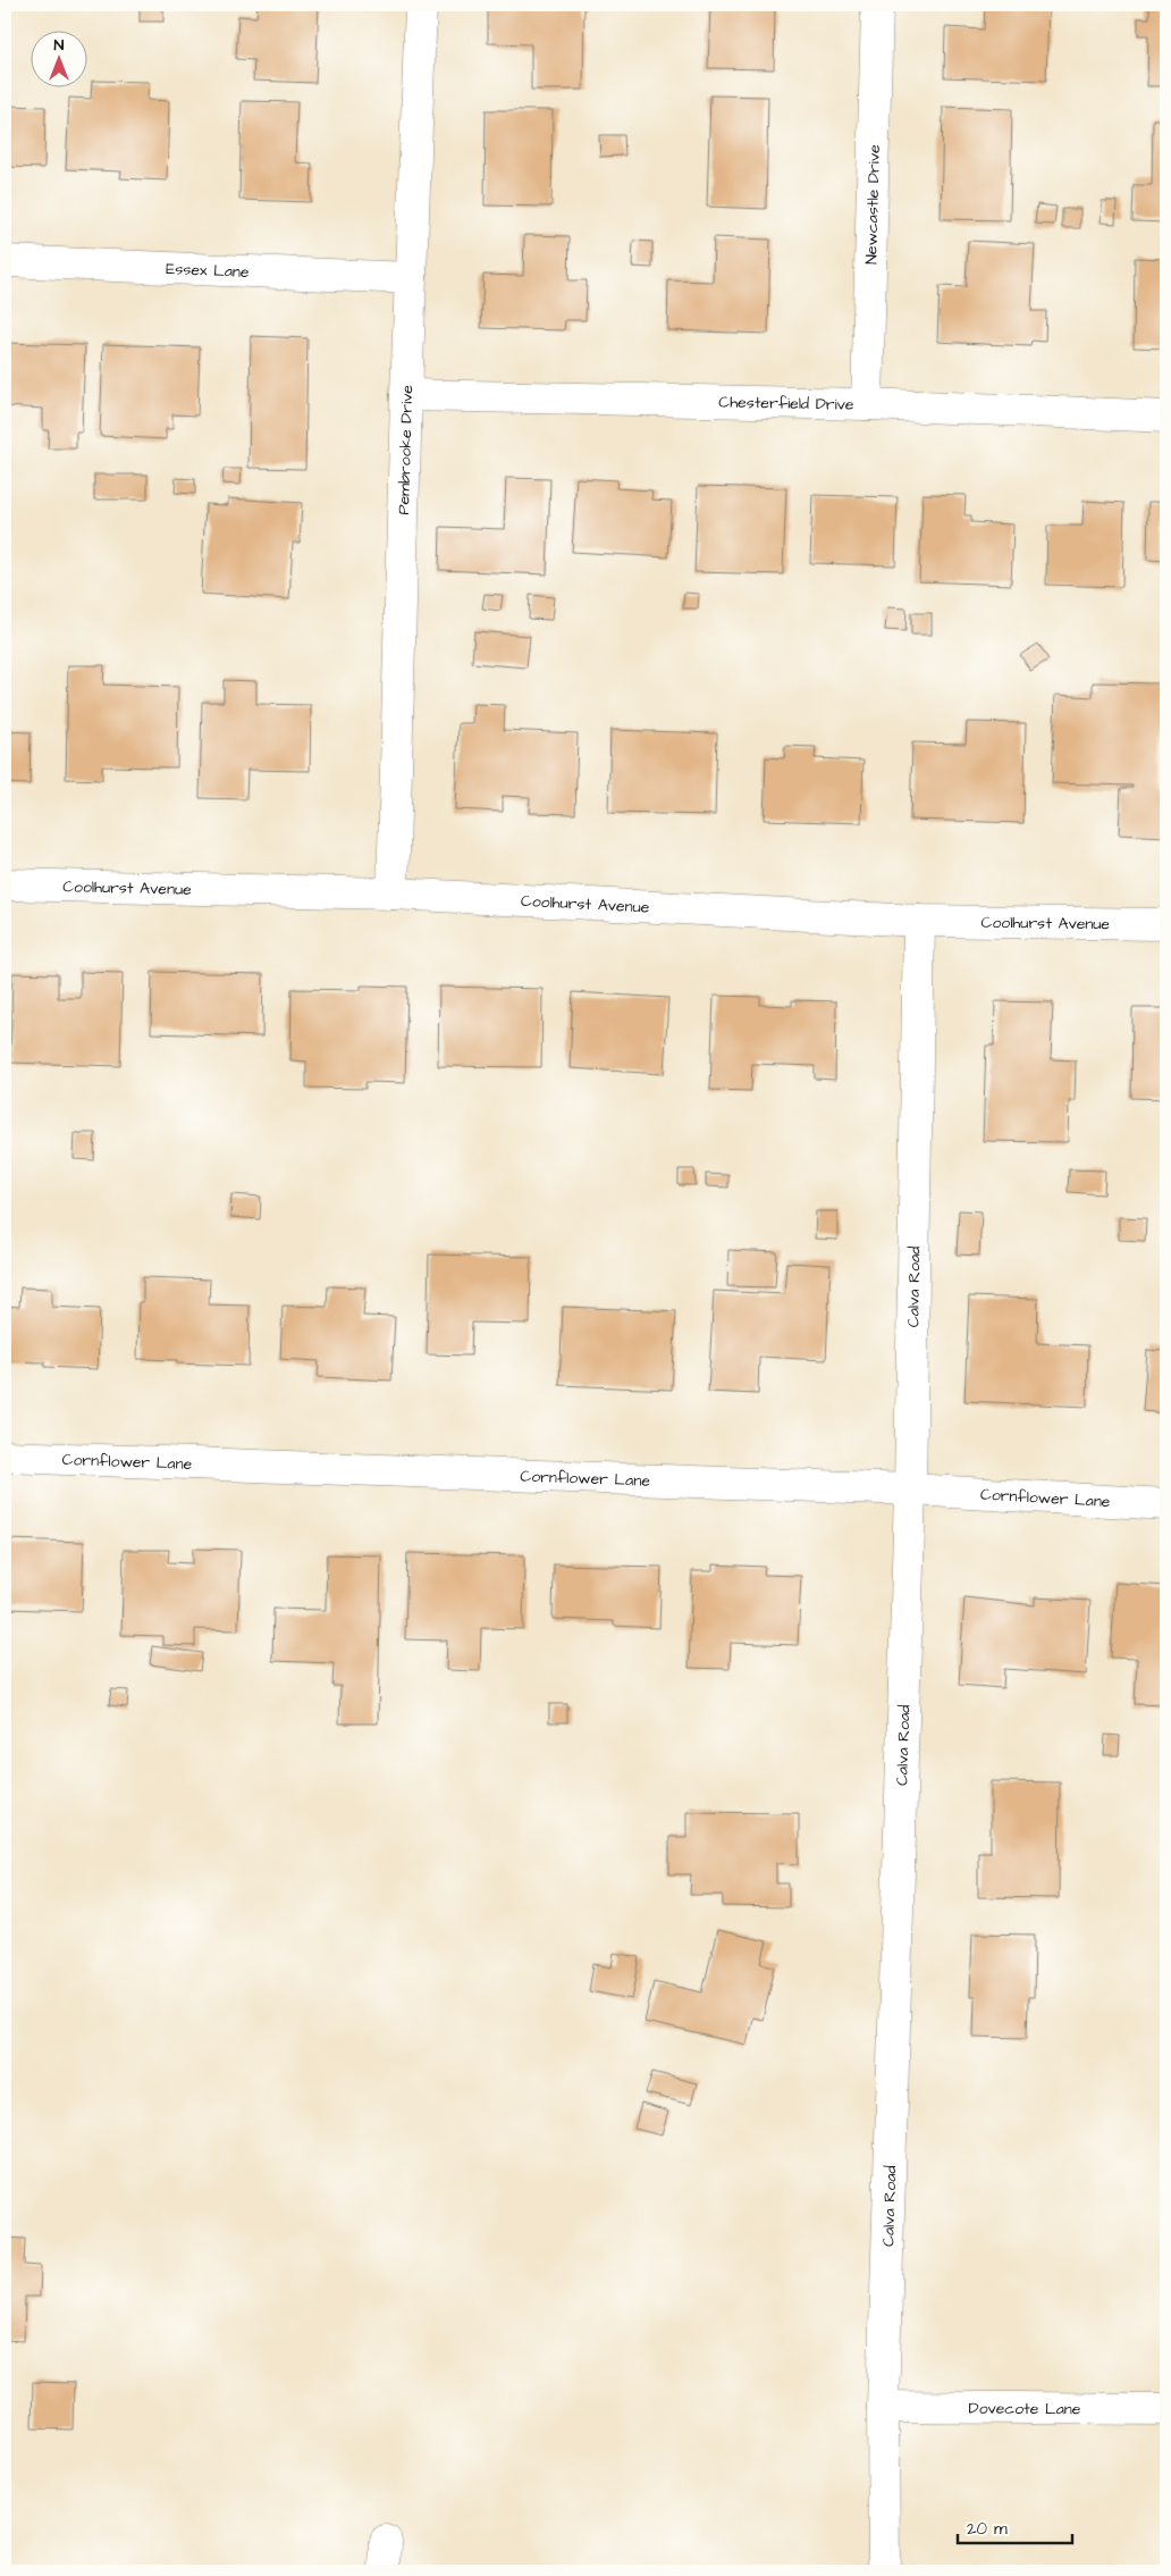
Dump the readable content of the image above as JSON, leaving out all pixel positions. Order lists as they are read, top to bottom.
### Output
{
  "streets": {
    "street": [
      "Newcastle Drive",
      "Essex Lane",
      "Chesterfield Drive",
      "Pembrooke Drive",
      "Coolhurst Avenue",
      "Calva Road",
      "Cornflower Lane",
      "Dovecote Lane"
    ]
  },
  "crossings": [
    ["Newcastle Drive", "Chesterfield Drive"],
    ["Essex Lane", "Pembrooke Drive"],
    ["Chesterfield Drive", "Pembrooke Drive"],
    ["Pembrooke Drive", "Coolhurst Avenue"],
    ["Coolhurst Avenue", "Calva Road"],
    ["Calva Road", "Cornflower Lane"],
    ["Calva Road", "Dovecote Lane"]
  ],
  "scale_bar": "20 m",
  "north": "top"
}
